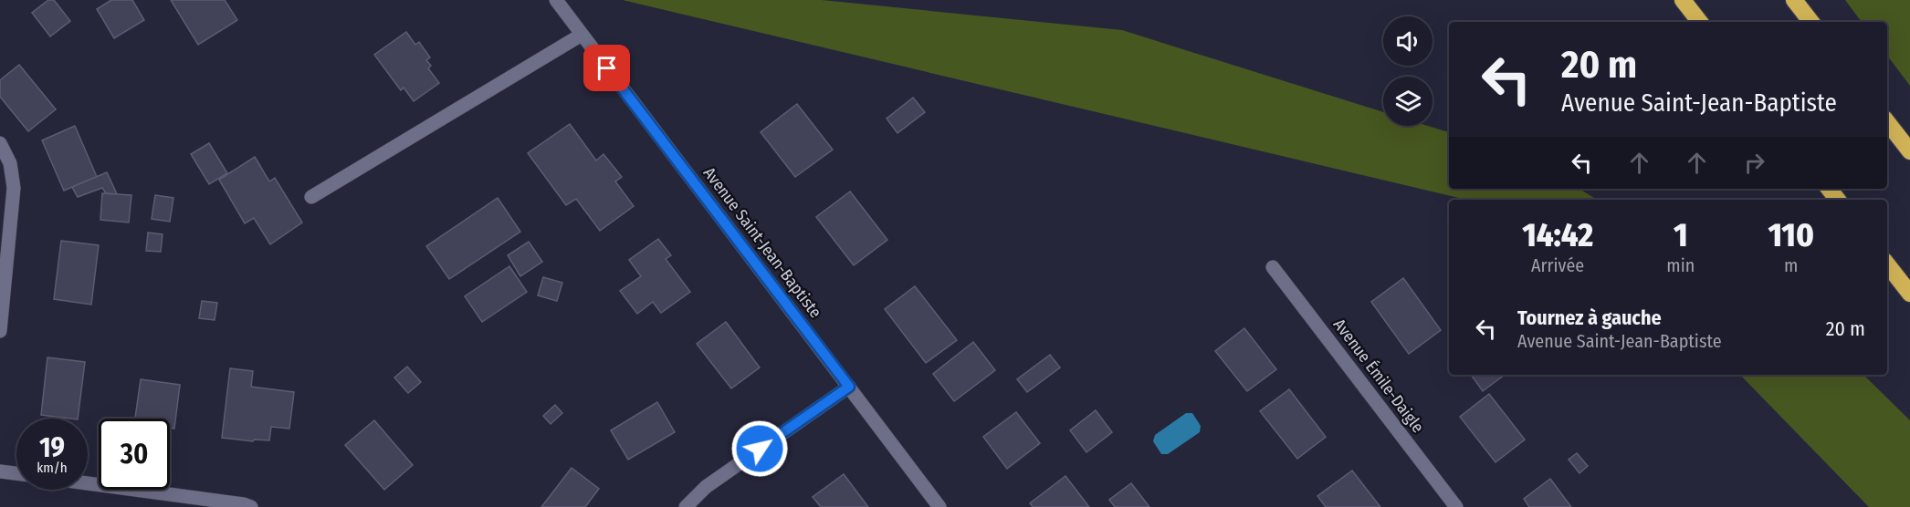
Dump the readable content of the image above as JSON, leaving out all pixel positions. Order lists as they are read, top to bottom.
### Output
{
  "streets": {
    "street": ["Avenue Saint-Jean-Baptiste", "Avenue Émile-Daigle"]
  },
  "page": {
    "turn": ["20 m", "Avenue Saint-Jean-Baptiste"],
    "eta": [
      "14:42",
      "Arrivée",
      "1",
      "min",
      "110",
      "m"
    ],
    "list": [
      {
        "name": "Tournez à gauche",
        "note": "Avenue Saint-Jean-Baptiste",
        "value": "20 m"
      }
    ],
    "speed": "19 km/h",
    "limit": "30"
  }
}
